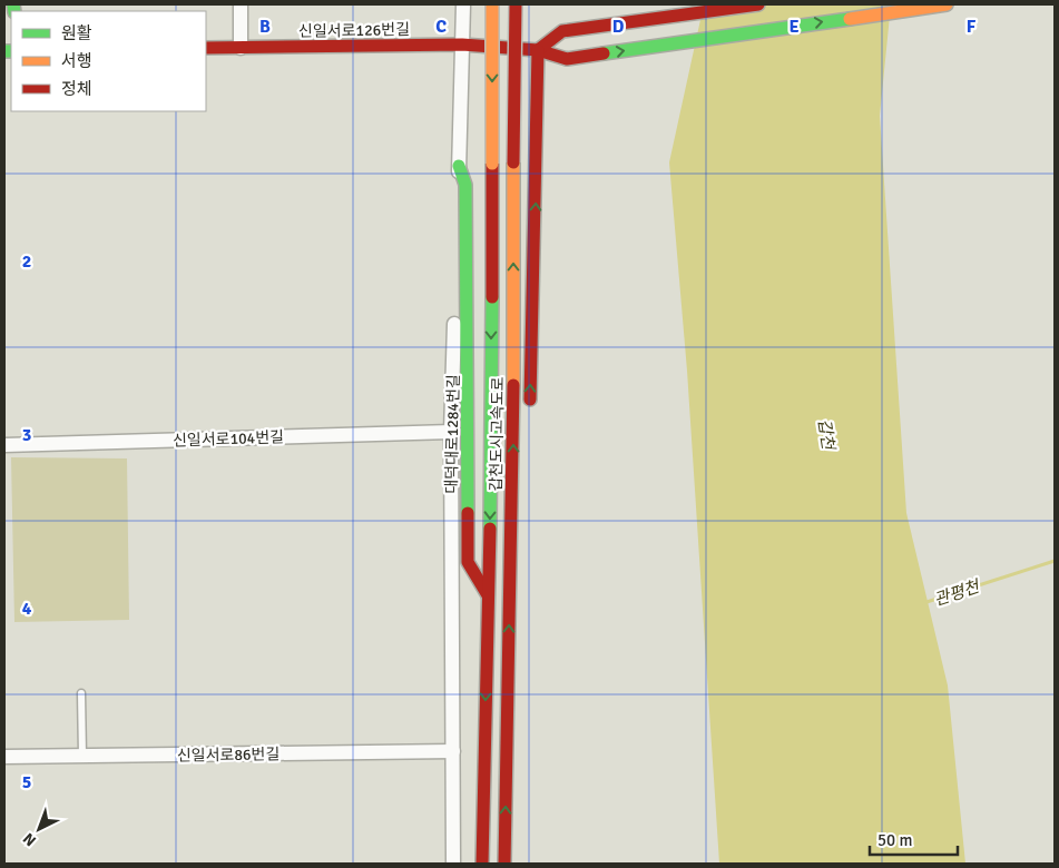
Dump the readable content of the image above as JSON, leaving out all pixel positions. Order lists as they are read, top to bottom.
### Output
{
  "streets": {
    "main road": ["신일서로126번길", "갑천도시고속도로"],
    "street": ["대덕대로1284번길", "신일서로104번길", "신일서로86번길"]
  },
  "crossings": [
    ["신일서로126번길", "대덕대로1284번길"],
    ["대덕대로1284번길", "신일서로104번길"],
    ["대덕대로1284번길", "신일서로86번길"]
  ],
  "water": ["갑천", "관평천"],
  "legend": ["원활", "서행", "정체"],
  "scale_bar": "50 m",
  "north": "bottom left",
  "grid": {
    "columns": [
      "B",
      "C",
      "D",
      "E",
      "F"
    ],
    "rows": [
      "2",
      "3",
      "4",
      "5"
    ]
  }
}
